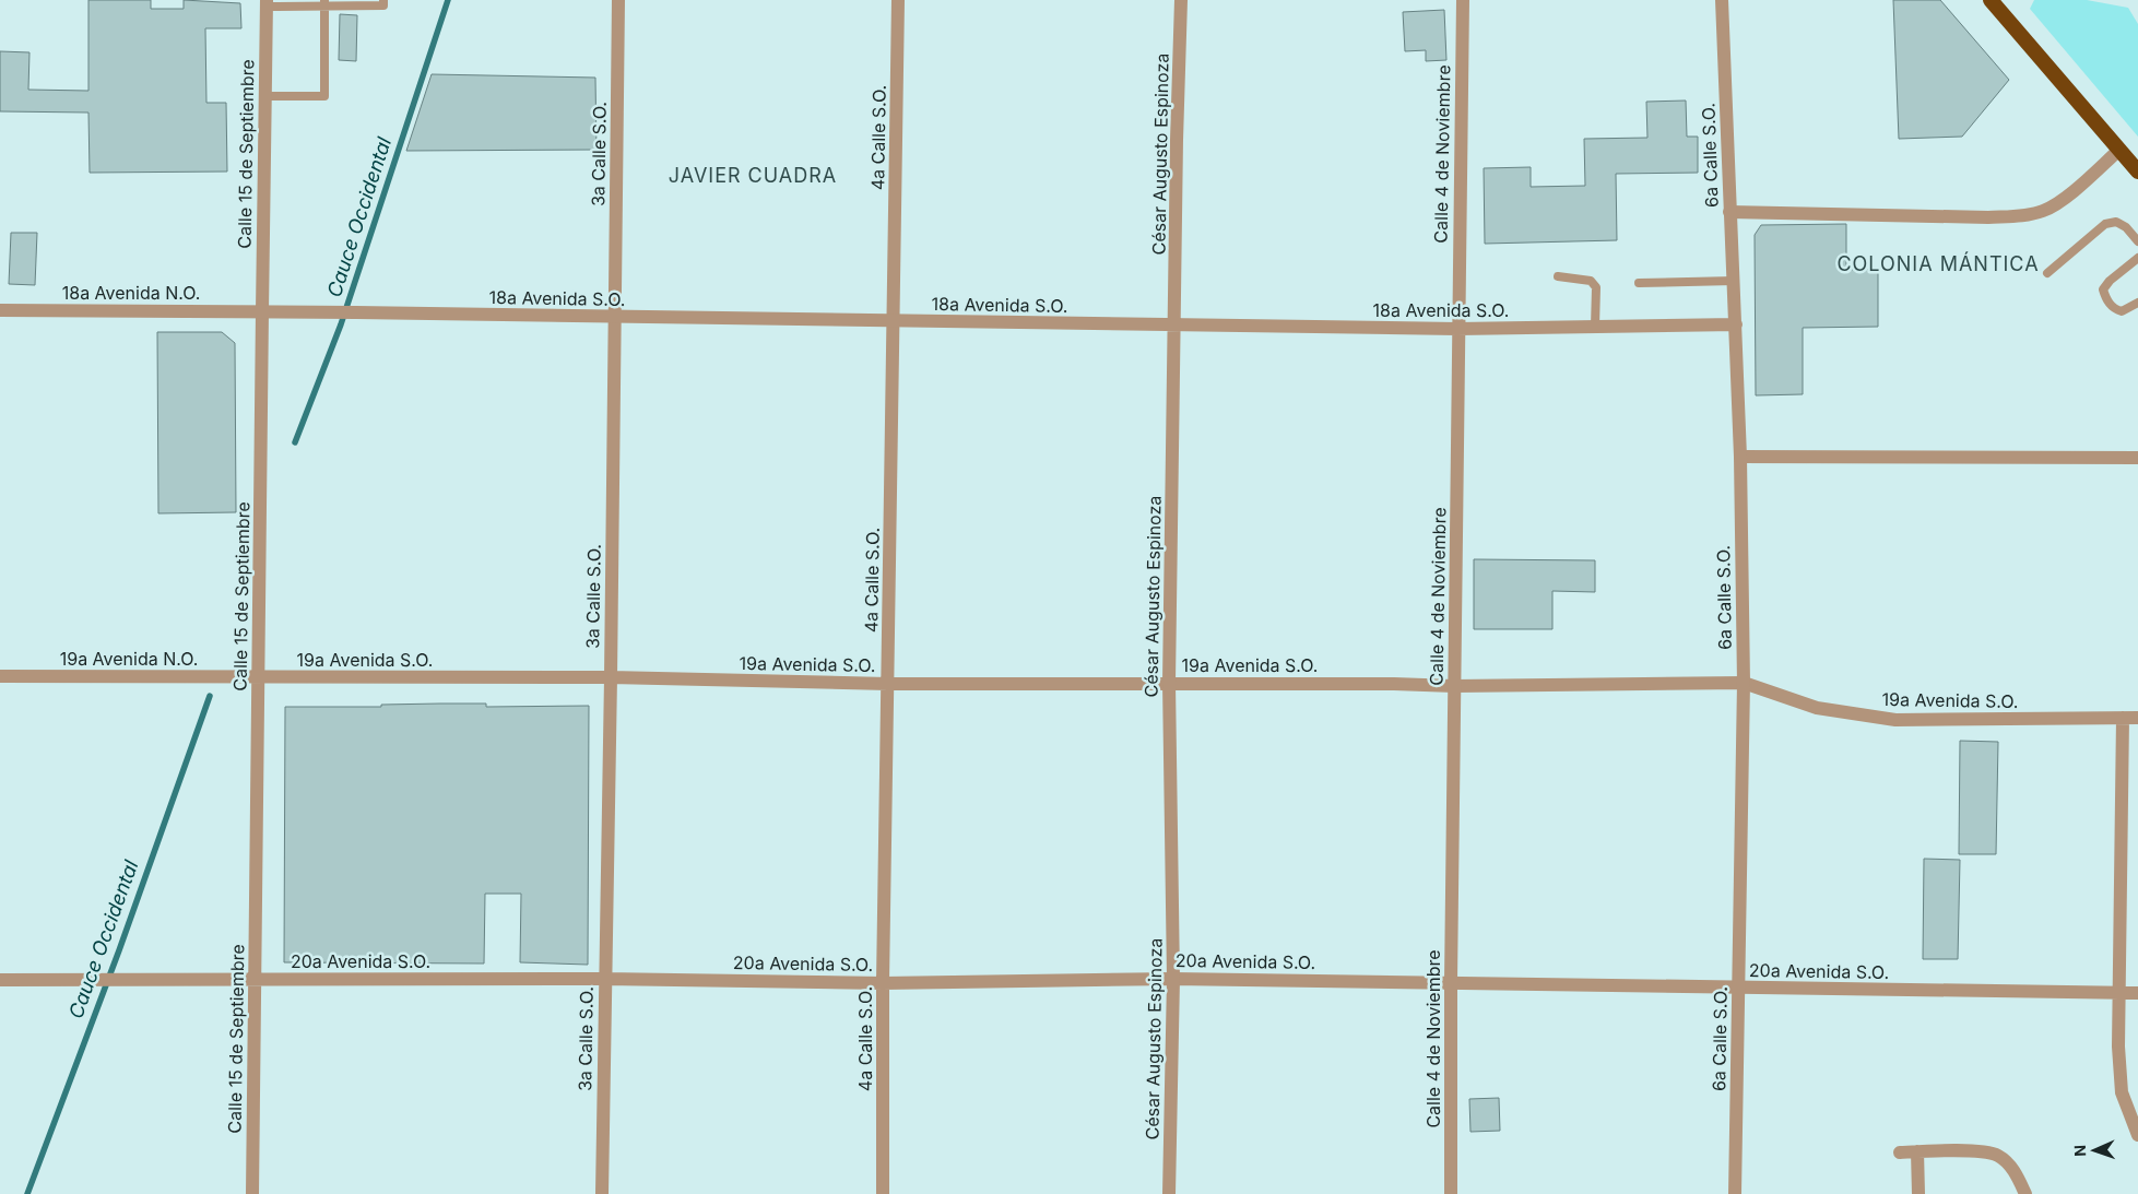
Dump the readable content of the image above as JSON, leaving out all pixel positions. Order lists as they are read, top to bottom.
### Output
{
  "streets": {
    "street": [
      "4a Calle S.O.",
      "Calle 15 de Septiembre",
      "3a Calle S.O.",
      "César Augusto Espinoza",
      "Calle 4 de Noviembre",
      "6a Calle S.O.",
      "18a Avenida N.O.",
      "18a Avenida S.O.",
      "19a Avenida N.O.",
      "19a Avenida S.O.",
      "20a Avenida S.O."
    ]
  },
  "crossings": [
    ["4a Calle S.O.", "18a Avenida S.O."],
    ["4a Calle S.O.", "19a Avenida S.O."],
    ["4a Calle S.O.", "20a Avenida S.O."],
    ["Calle 15 de Septiembre", "18a Avenida N.O."],
    ["Calle 15 de Septiembre", "18a Avenida S.O."],
    ["Calle 15 de Septiembre", "19a Avenida N.O."],
    ["Calle 15 de Septiembre", "19a Avenida S.O."],
    ["Calle 15 de Septiembre", "20a Avenida S.O."],
    ["3a Calle S.O.", "18a Avenida S.O."],
    ["3a Calle S.O.", "19a Avenida S.O."],
    ["3a Calle S.O.", "20a Avenida S.O."],
    ["César Augusto Espinoza", "18a Avenida S.O."],
    ["César Augusto Espinoza", "19a Avenida S.O."],
    ["César Augusto Espinoza", "20a Avenida S.O."],
    ["Calle 4 de Noviembre", "18a Avenida S.O."],
    ["Calle 4 de Noviembre", "19a Avenida S.O."],
    ["Calle 4 de Noviembre", "20a Avenida S.O."],
    ["6a Calle S.O.", "18a Avenida S.O."],
    ["6a Calle S.O.", "19a Avenida S.O."],
    ["6a Calle S.O.", "20a Avenida S.O."],
    ["18a Avenida N.O.", "18a Avenida S.O."],
    ["19a Avenida N.O.", "19a Avenida S.O."]
  ],
  "districts": ["JAVIER CUADRA", "COLONIA MÁNTICA"],
  "water": ["Cauce Occidental"],
  "north": "left"
}
